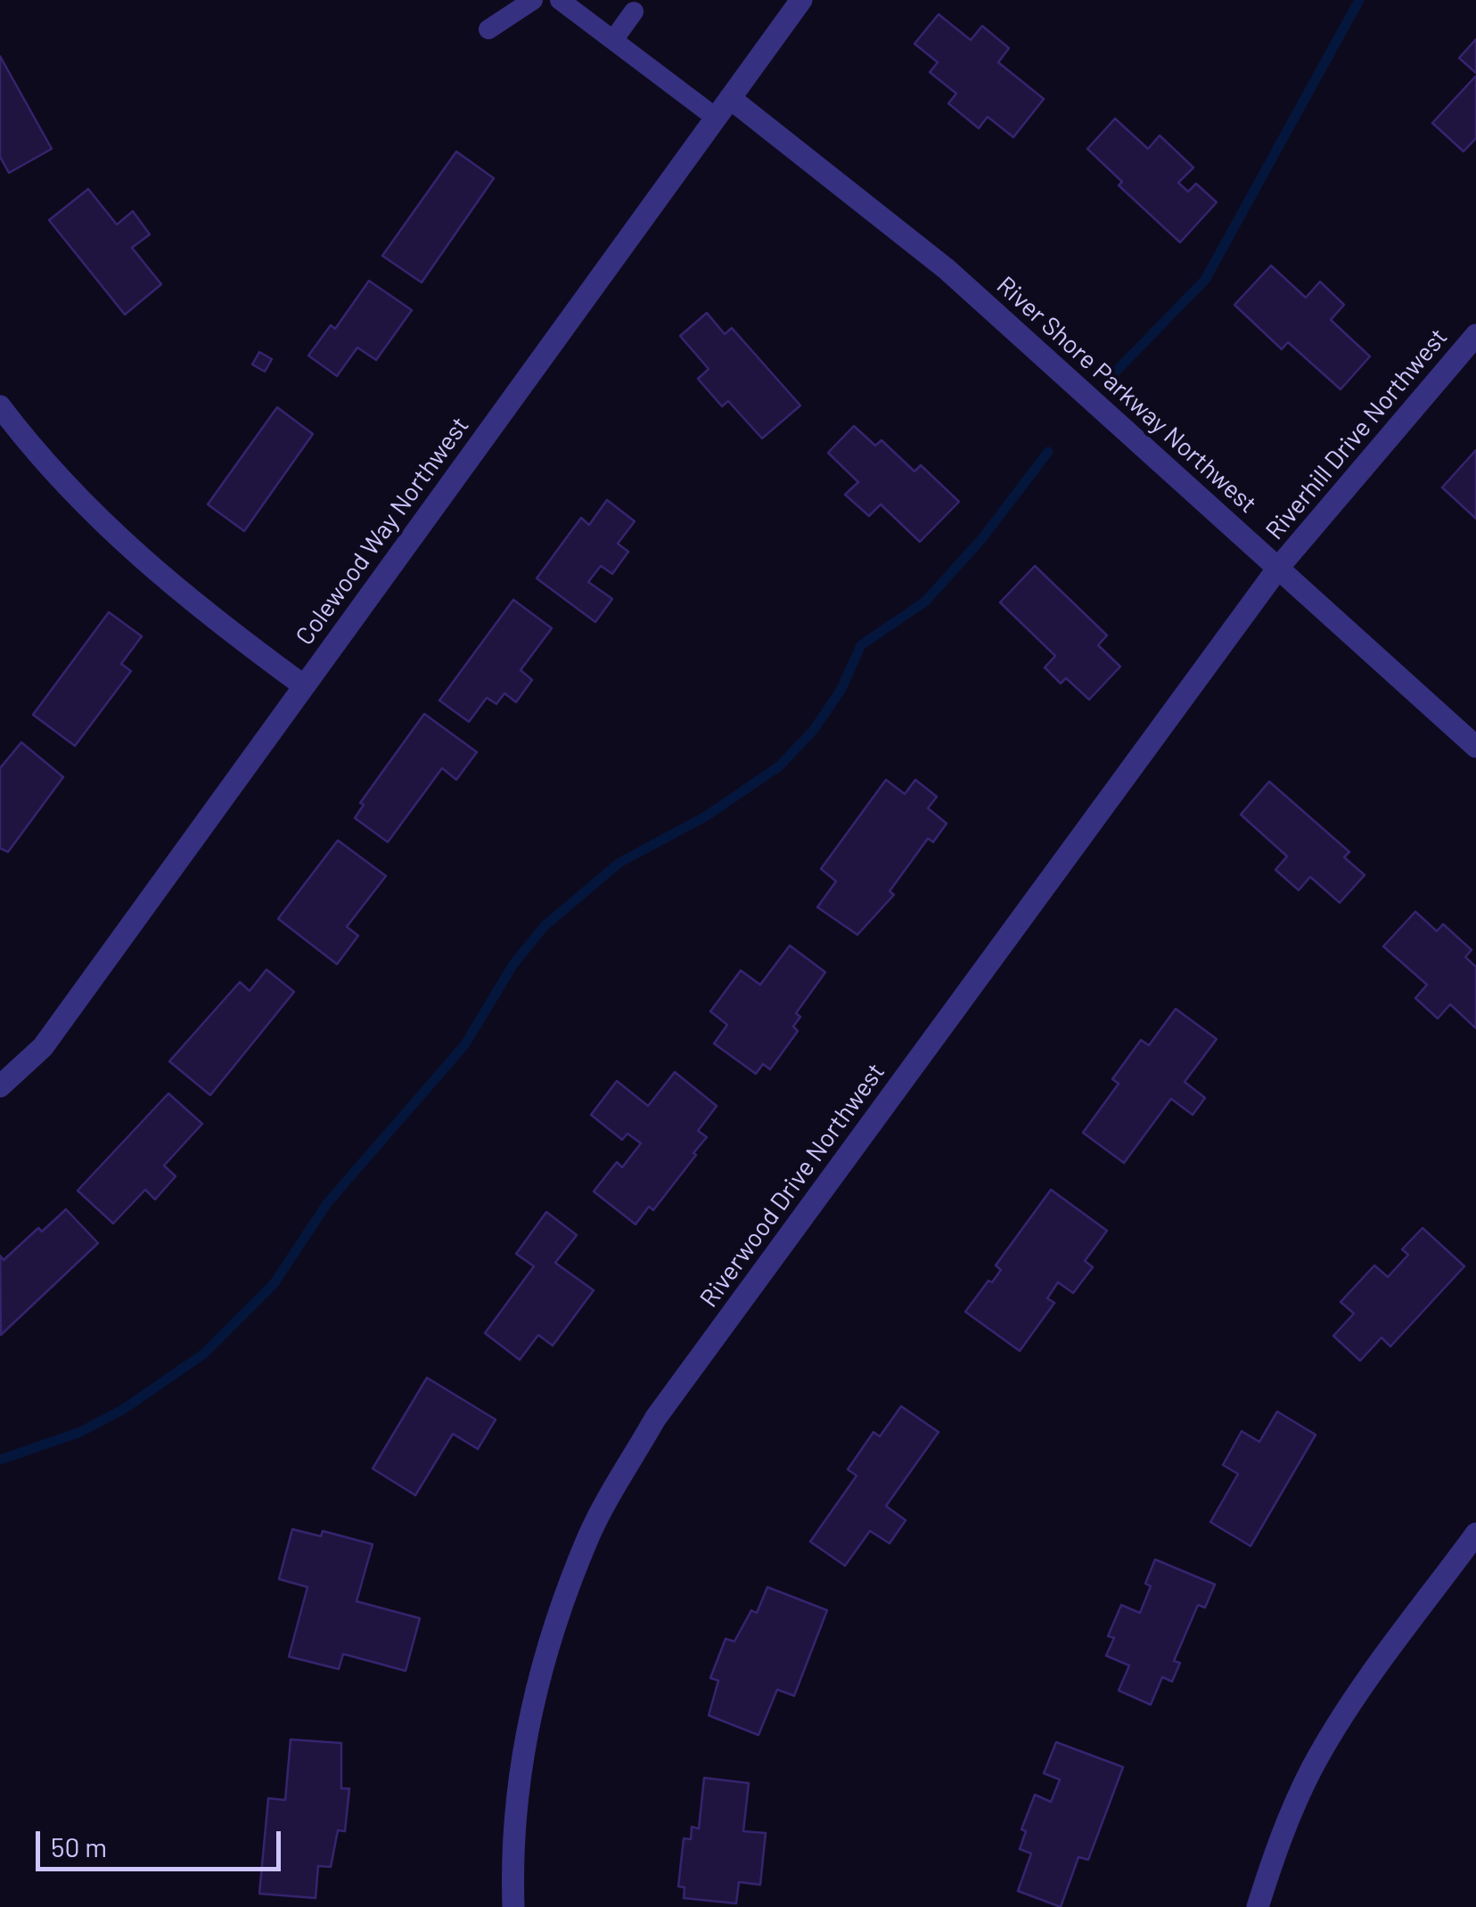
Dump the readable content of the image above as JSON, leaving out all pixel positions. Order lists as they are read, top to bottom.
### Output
{
  "streets": {
    "street": [
      "River Shore Parkway Northwest",
      "Riverhill Drive Northwest",
      "Colewood Way Northwest",
      "Riverwood Drive Northwest"
    ]
  },
  "crossings": [
    ["River Shore Parkway Northwest", "Riverhill Drive Northwest"],
    ["River Shore Parkway Northwest", "Colewood Way Northwest"],
    ["River Shore Parkway Northwest", "Riverwood Drive Northwest"],
    ["Riverhill Drive Northwest", "Riverwood Drive Northwest"]
  ],
  "scale_bar": "50 m"
}
